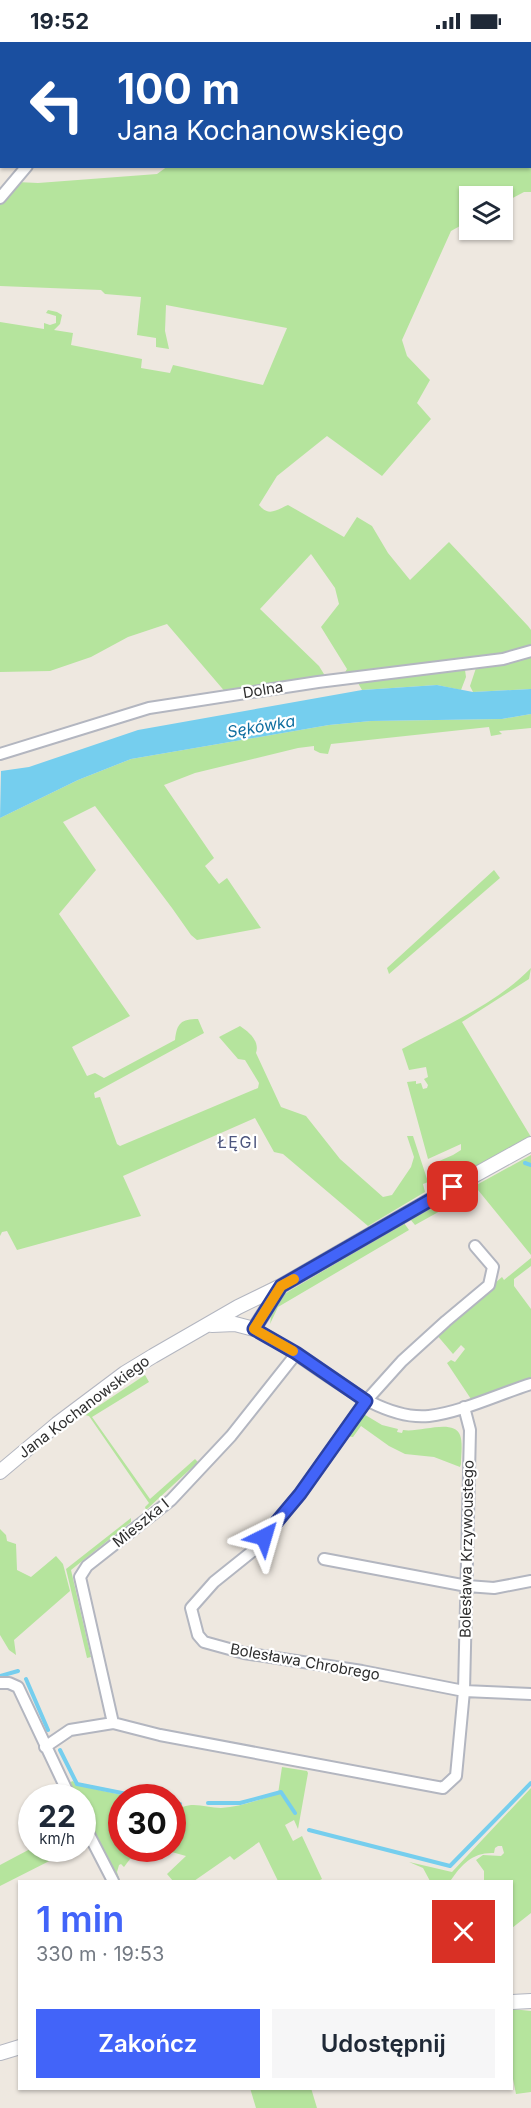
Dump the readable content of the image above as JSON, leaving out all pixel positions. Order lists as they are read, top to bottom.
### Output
{
  "streets": {
    "street": [
      "Dolna",
      "Jana Kochanowskiego",
      "Mieszka I",
      "Bolesława Krzywoustego",
      "Bolesława Chrobrego"
    ]
  },
  "crossings": [
    ["Bolesława Krzywoustego", "Bolesława Chrobrego"]
  ],
  "districts": ["ŁĘGI"],
  "water": ["Sękówka"],
  "page": {
    "status": "19:52",
    "turn": ["100 m", "Jana Kochanowskiego"],
    "speed": "22 km/h",
    "limit": "30",
    "heading": ["1 min", "330 m · 19:53"],
    "buttons": ["Zakończ", "Udostępnij"]
  }
}
